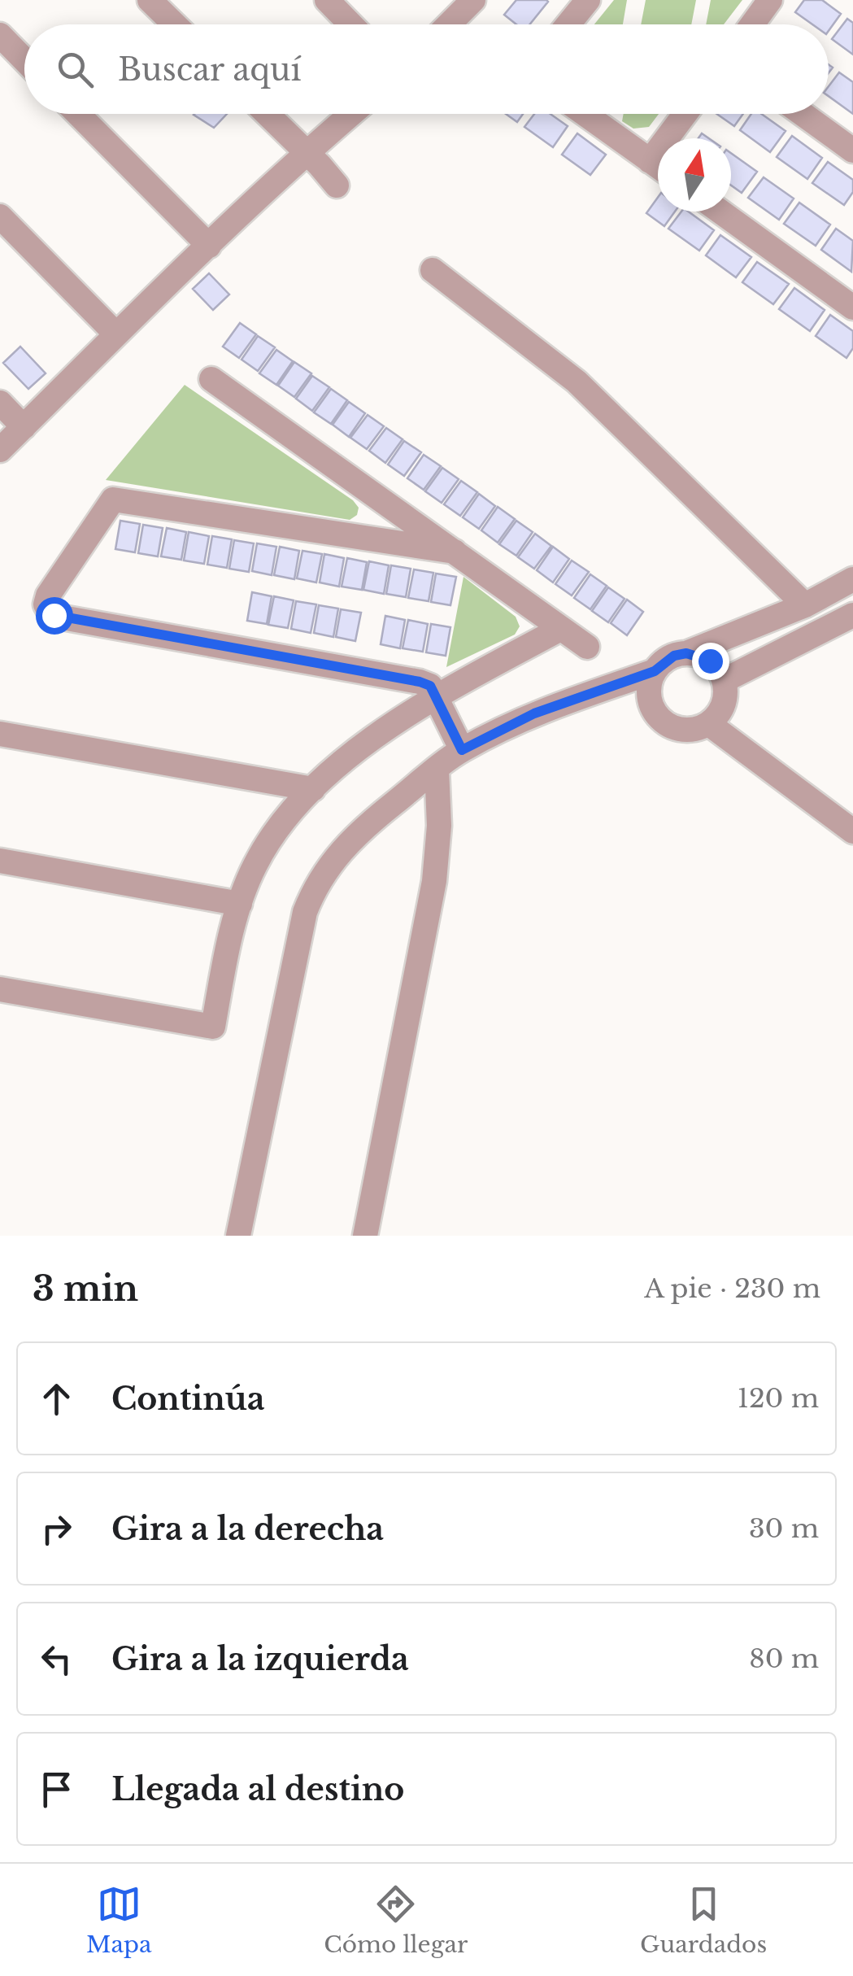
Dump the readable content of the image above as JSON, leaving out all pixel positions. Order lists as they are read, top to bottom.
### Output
{
  "north": "top",
  "page": {
    "search": "Buscar aquí",
    "heading": ["3 min", "A pie · 230 m"],
    "list": [
      ["Continúa", "120 m"],
      ["Gira a la derecha", "30 m"],
      ["Gira a la izquierda", "80 m"],
      "Llegada al destino"
    ],
    "nav": ["Mapa", "Cómo llegar", "Guardados"]
  }
}
